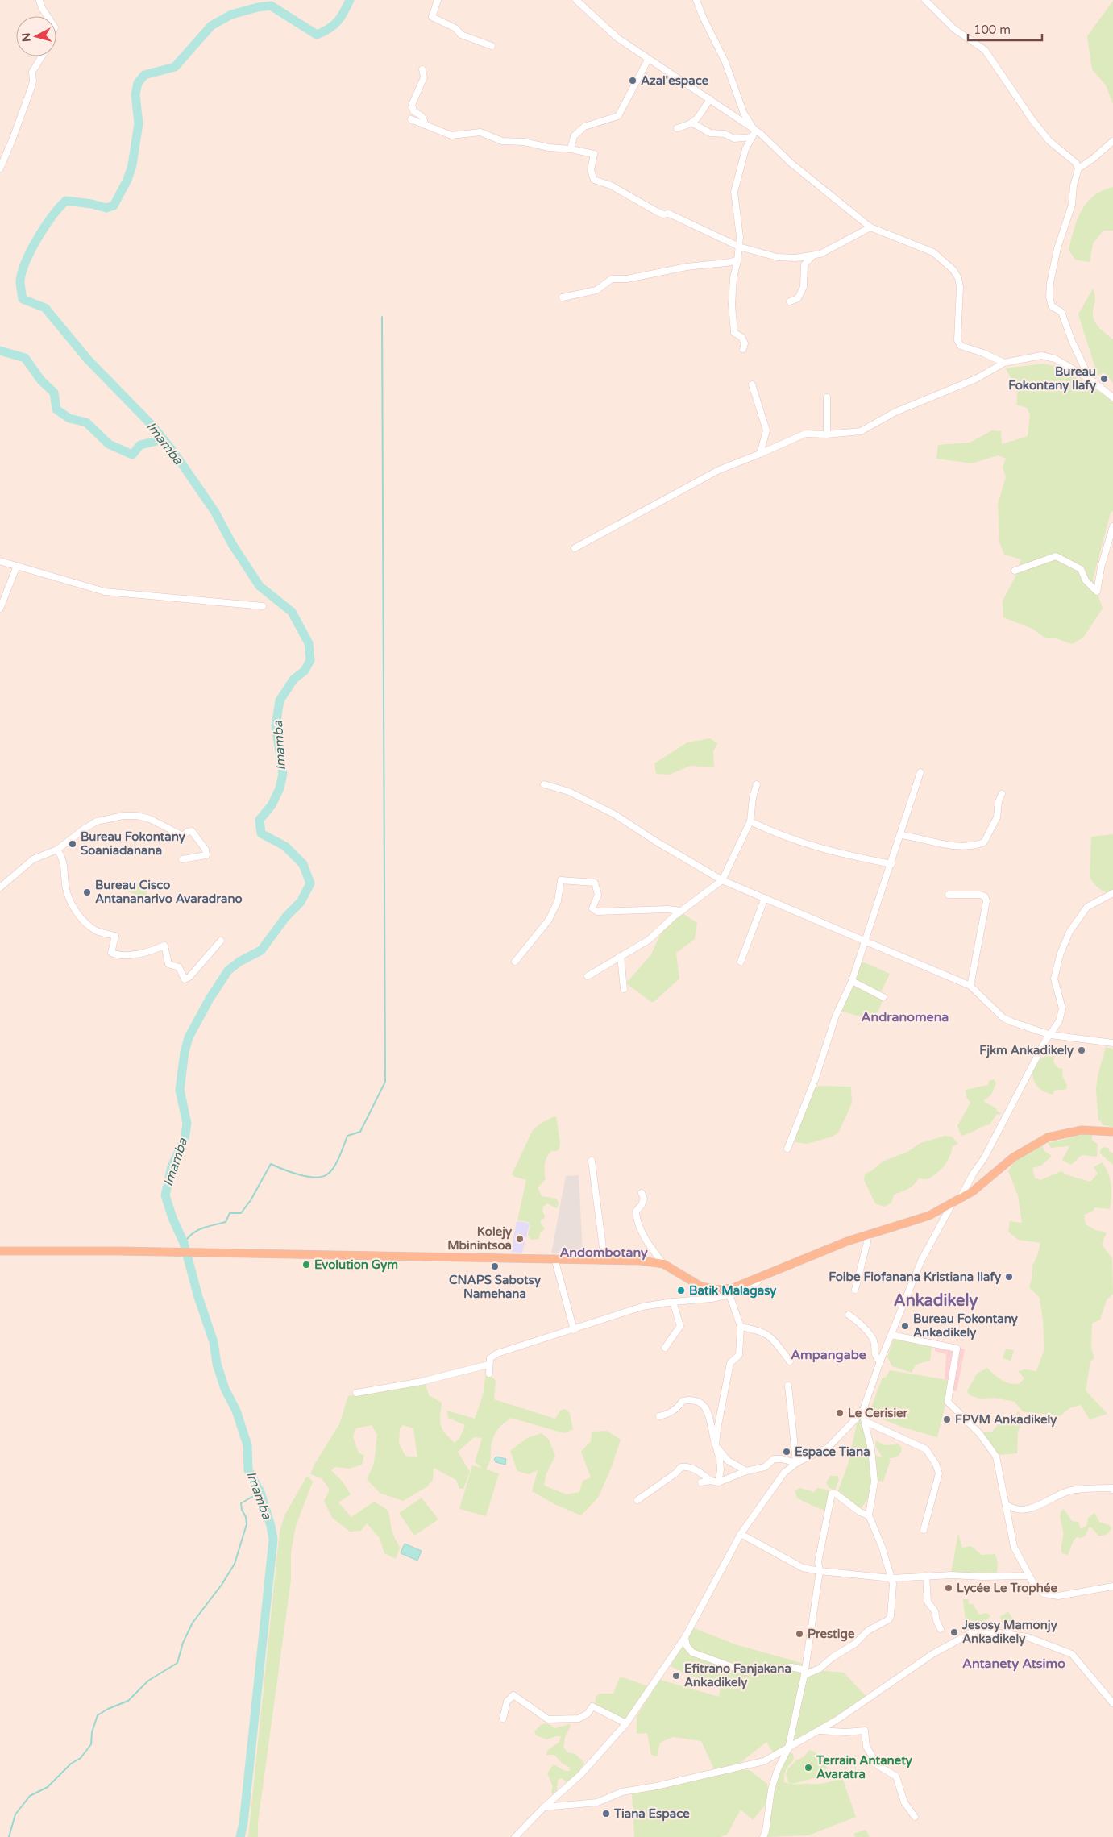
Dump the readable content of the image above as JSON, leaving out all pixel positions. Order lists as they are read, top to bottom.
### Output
{
  "districts": [
    "Andranomena",
    "Andombotany",
    "Ankadikely",
    "Ampangabe",
    "Antanety Atsimo"
  ],
  "water": ["Imamba"],
  "places": [
    "Azal'espace",
    "Bureau Fokontany Ilafy",
    "Bureau Fokontany Soaniadanana",
    "Bureau Cisco Antananarivo Avaradrano",
    "Fjkm Ankadikely",
    "Kolejy Mbinintsoa",
    "Evolution Gym",
    "CNAPS Sabotsy Namehana",
    "Foibe Fiofanana Kristiana Ilafy",
    "Batik Malagasy",
    "Bureau Fokontany Ankadikely",
    "Le Cerisier",
    "FPVM Ankadikely",
    "Espace Tiana",
    "Lycée Le Trophée",
    "Jesosy Mamonjy Ankadikely",
    "Prestige",
    "Efitrano Fanjakana Ankadikely",
    "Terrain Antanety Avaratra",
    "Tiana Espace"
  ],
  "scale_bar": "100 m",
  "north": "left"
}
